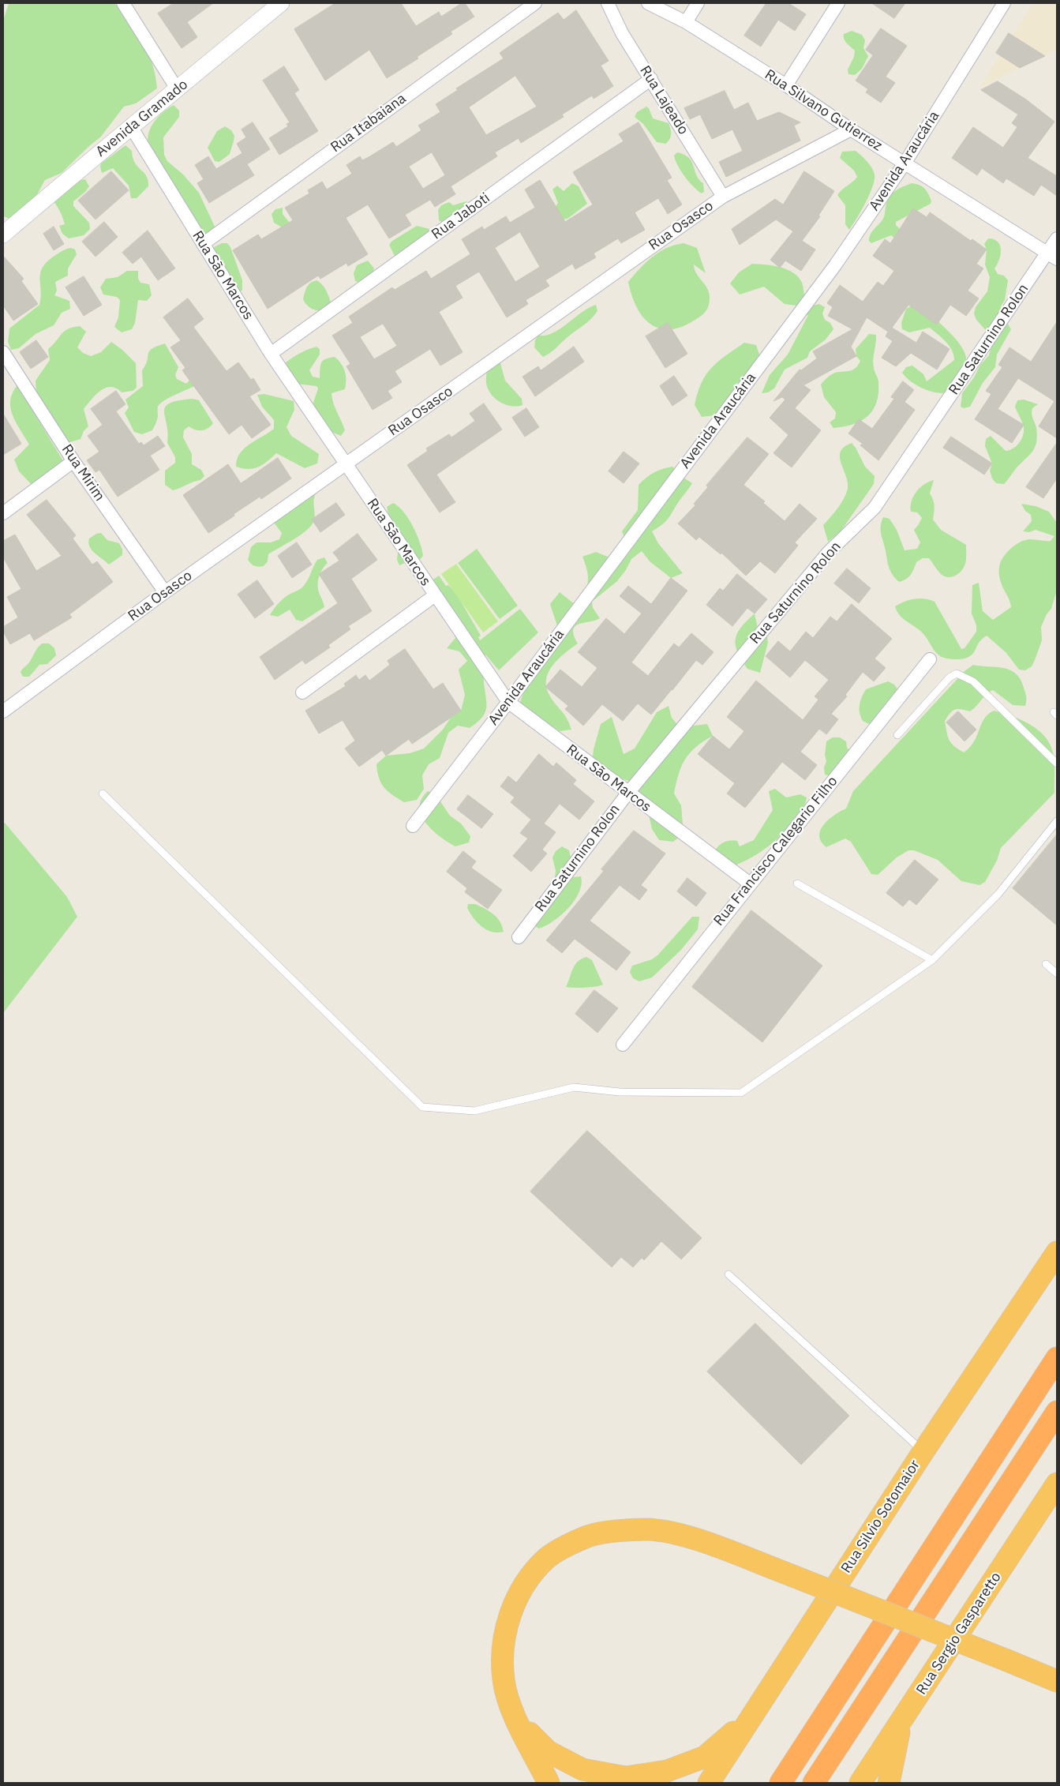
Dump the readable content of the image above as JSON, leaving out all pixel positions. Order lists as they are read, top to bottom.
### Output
{
  "streets": {
    "highway": ["Rua Silvio Sotomaior", "Rua Sergio Gasparetto"],
    "street": [
      "Rua Lajeado",
      "Rua Silvano Gutierrez",
      "Avenida Gramado",
      "Rua Itabaiana",
      "Avenida Araucária",
      "Rua Jaboti",
      "Rua Osasco",
      "Rua São Marcos",
      "Rua Saturnino Rolon",
      "Rua Mirim",
      "Rua Francisco Calegario Filho"
    ]
  },
  "crossings": [
    ["Rua Lajeado", "Rua Jaboti"],
    ["Rua Lajeado", "Rua Osasco"],
    ["Rua Silvano Gutierrez", "Avenida Araucária"],
    ["Rua Silvano Gutierrez", "Rua Osasco"],
    ["Rua Silvano Gutierrez", "Rua Saturnino Rolon"],
    ["Avenida Gramado", "Rua São Marcos"],
    ["Rua Itabaiana", "Rua São Marcos"],
    ["Avenida Araucária", "Rua São Marcos"],
    ["Rua Jaboti", "Rua São Marcos"],
    ["Rua Osasco", "Rua São Marcos"],
    ["Rua Osasco", "Rua Mirim"],
    ["Rua São Marcos", "Rua Saturnino Rolon"],
    ["Rua São Marcos", "Rua Francisco Calegario Filho"]
  ]
}
